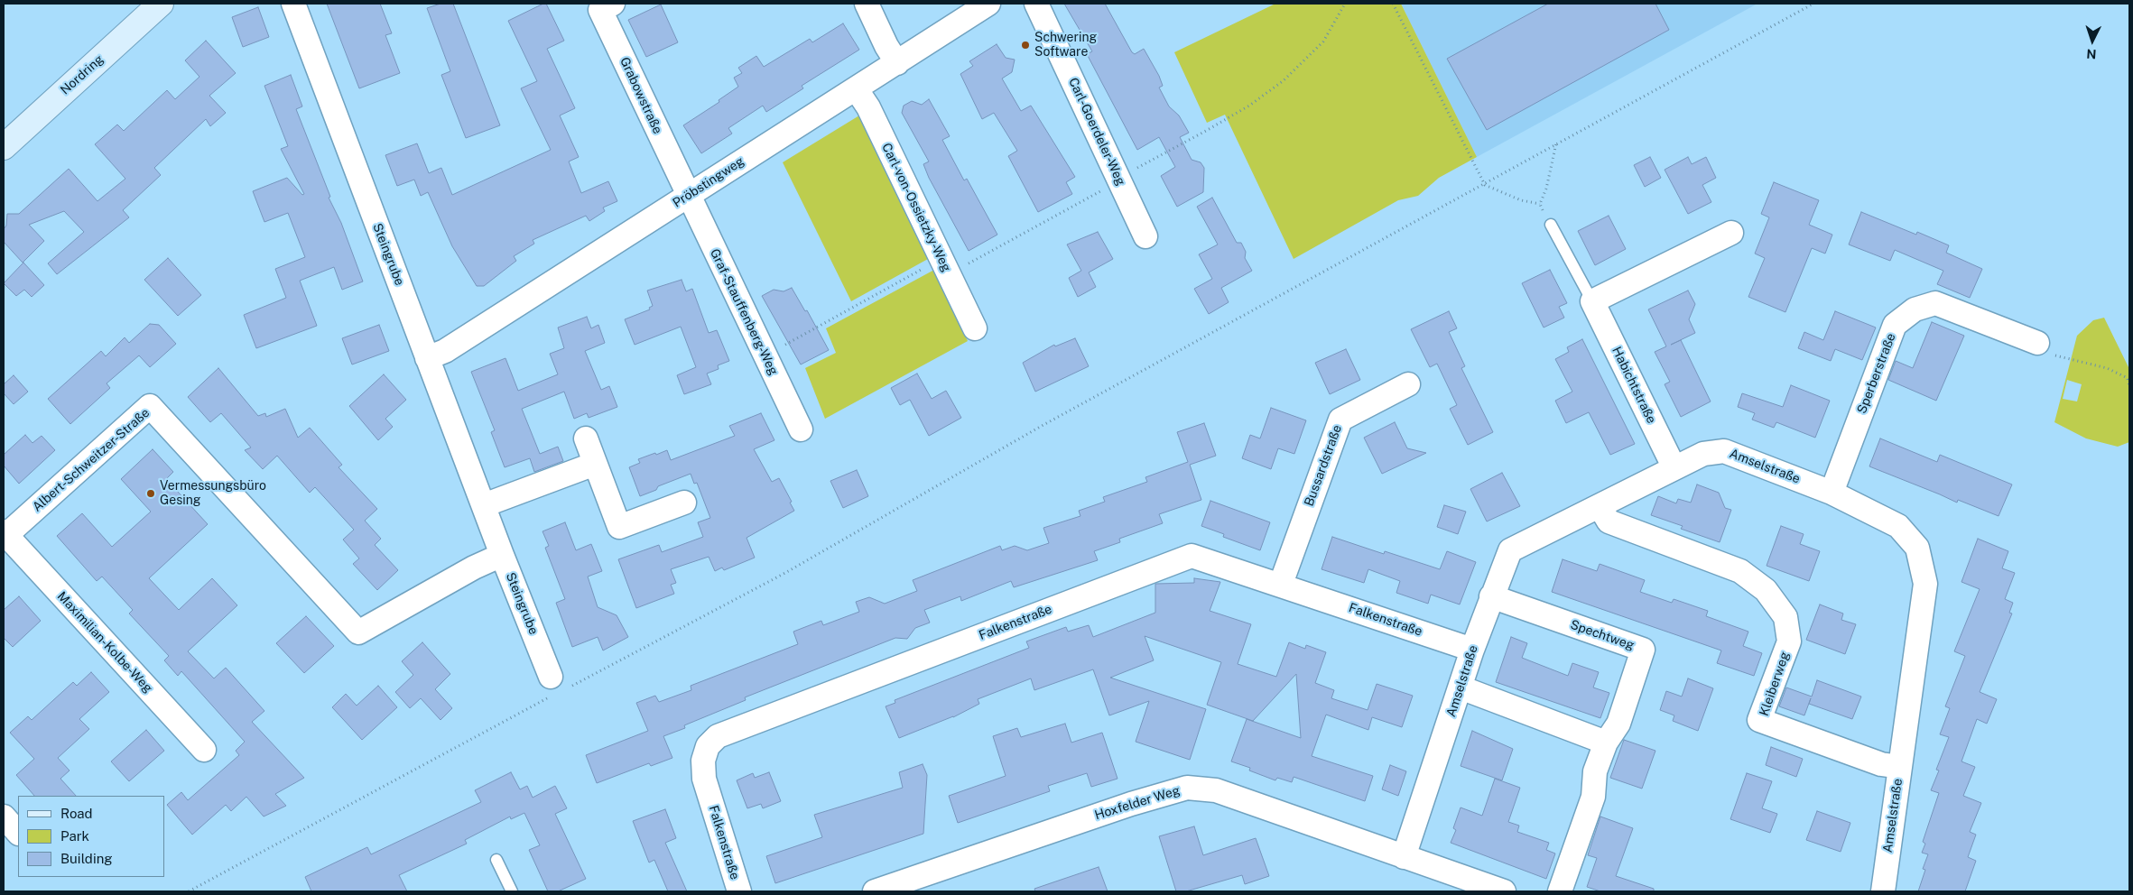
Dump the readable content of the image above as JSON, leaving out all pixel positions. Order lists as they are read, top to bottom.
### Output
{
  "streets": {
    "main road": ["Nordring"],
    "street": [
      "Grabowstraße",
      "Carl-Goerdeler-Weg",
      "Pröbstingweg",
      "Carl-von-Ossietzky-Weg",
      "Steingrube",
      "Graf-Stauffenberg-Weg",
      "Sperberstraße",
      "Habichtstraße",
      "Albert-Schweitzer-Straße",
      "Bussardstraße",
      "Amselstraße",
      "Falkenstraße",
      "Spechtweg",
      "Maximilian-Kolbe-Weg",
      "Kleiberweg",
      "Hoxfelder Weg"
    ]
  },
  "crossings": [
    ["Grabowstraße", "Pröbstingweg"],
    ["Grabowstraße", "Graf-Stauffenberg-Weg"],
    ["Pröbstingweg", "Carl-von-Ossietzky-Weg"],
    ["Pröbstingweg", "Steingrube"],
    ["Pröbstingweg", "Graf-Stauffenberg-Weg"],
    ["Steingrube", "Albert-Schweitzer-Straße"],
    ["Sperberstraße", "Amselstraße"],
    ["Habichtstraße", "Amselstraße"],
    ["Albert-Schweitzer-Straße", "Maximilian-Kolbe-Weg"],
    ["Bussardstraße", "Falkenstraße"],
    ["Amselstraße", "Falkenstraße"],
    ["Amselstraße", "Spechtweg"],
    ["Amselstraße", "Kleiberweg"],
    ["Amselstraße", "Hoxfelder Weg"]
  ],
  "places": ["Schwering Software", "Vermessungsbüro Gesing"],
  "legend": ["Road", "Park", "Building"],
  "north": "bottom"
}
